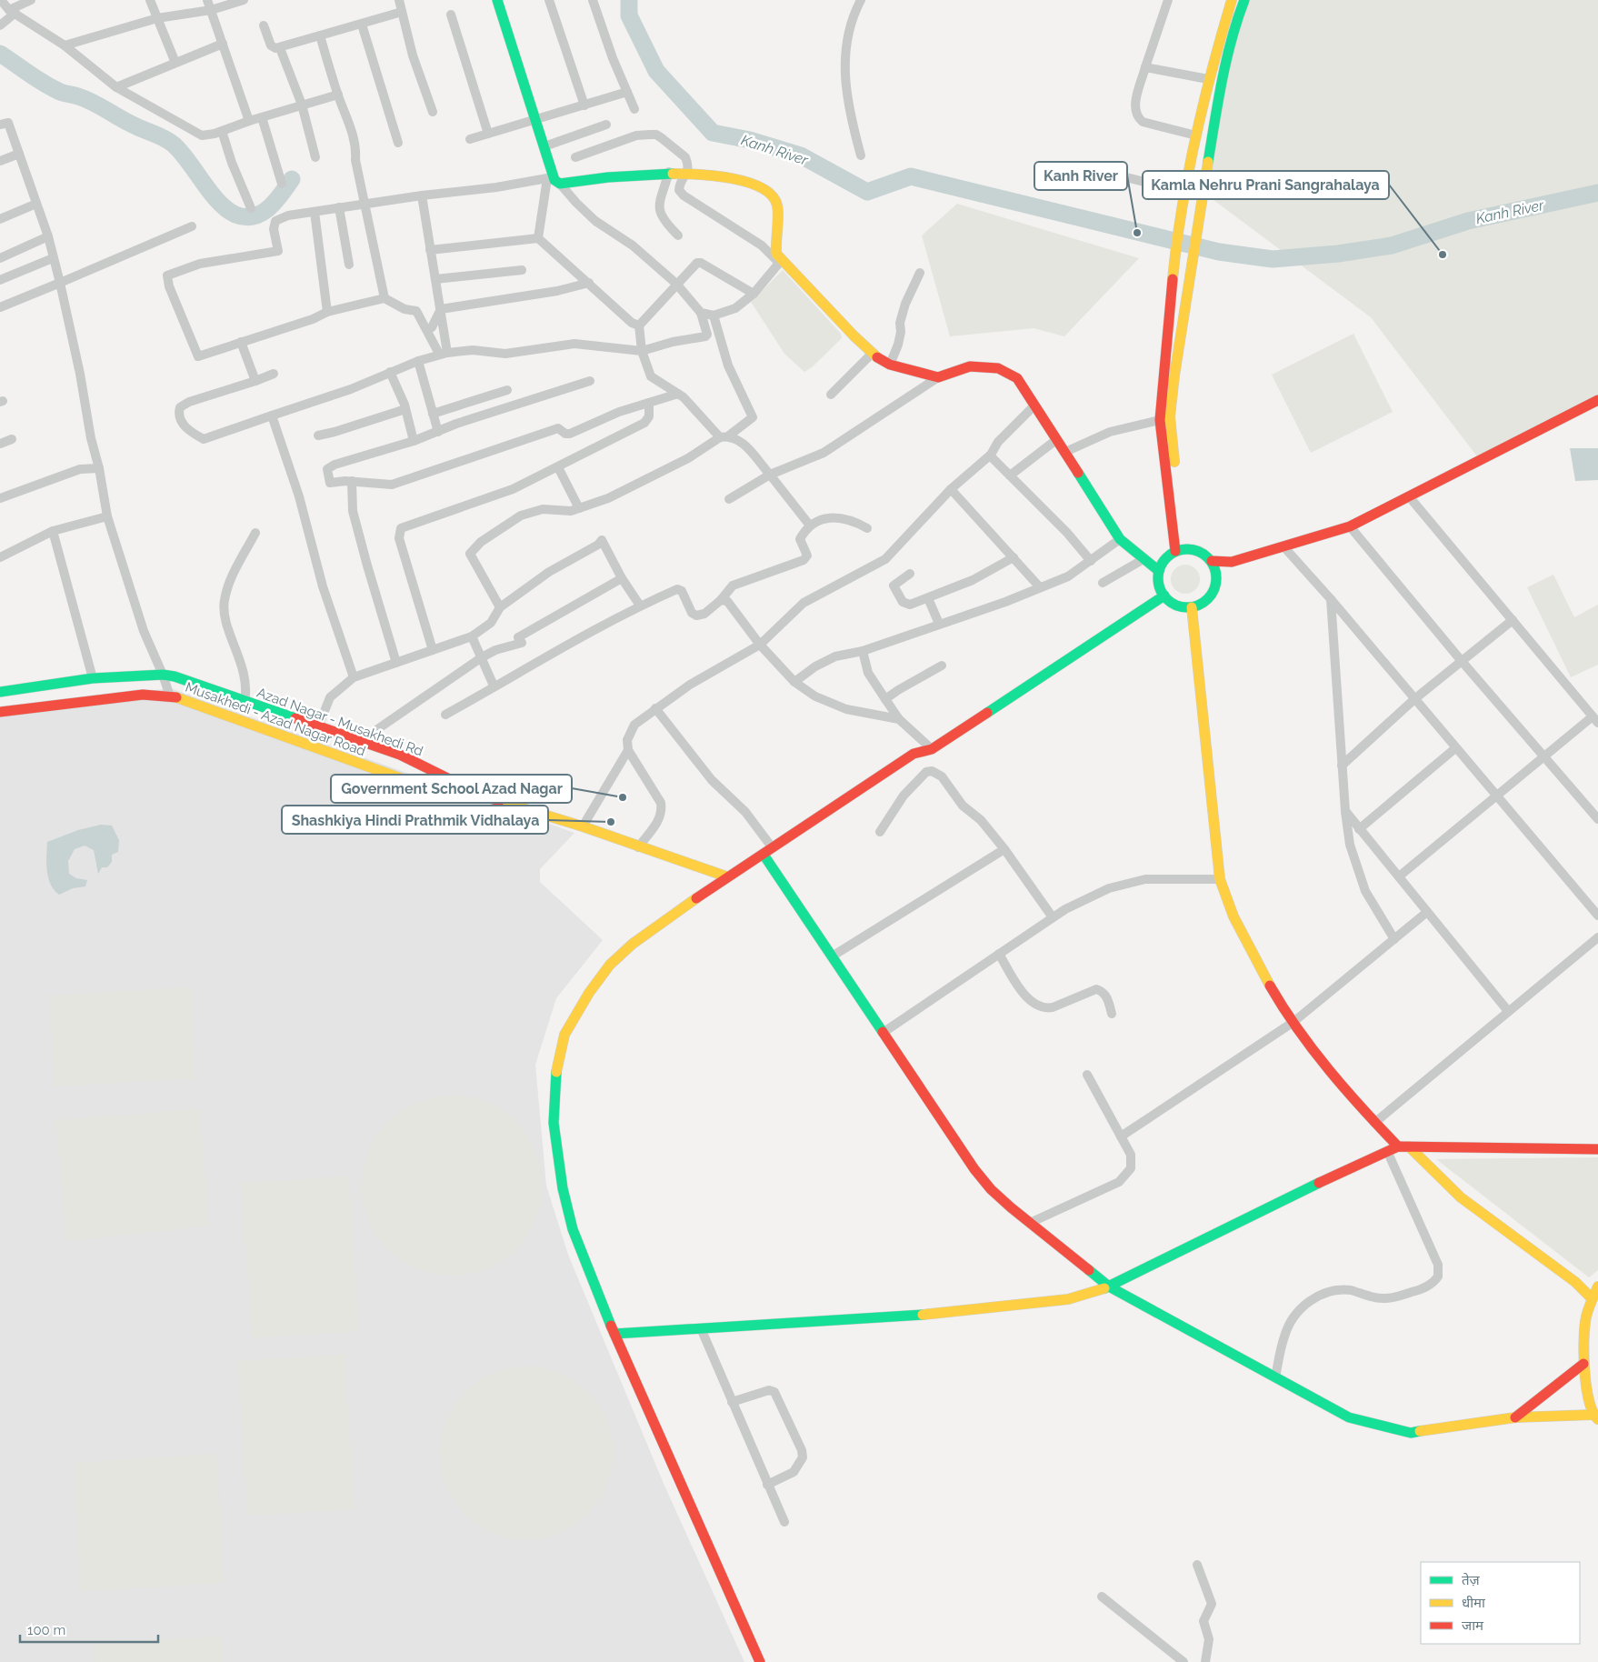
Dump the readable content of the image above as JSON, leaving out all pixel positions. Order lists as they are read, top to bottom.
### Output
{
  "streets": {
    "street": ["Musakhedi - Azad Nagar Road", "Azad Nagar - Musakhedi Rd"]
  },
  "crossings": [
    ["Musakhedi - Azad Nagar Road", "Azad Nagar - Musakhedi Rd"]
  ],
  "water": ["Kanh River"],
  "places": [
    "Kanh River",
    "Kamla Nehru Prani Sangrahalaya",
    "Government School Azad Nagar",
    "Shashkiya Hindi Prathmik Vidhalaya"
  ],
  "legend": ["तेज़", "धीमा", "जाम"],
  "scale_bar": "100 m"
}
